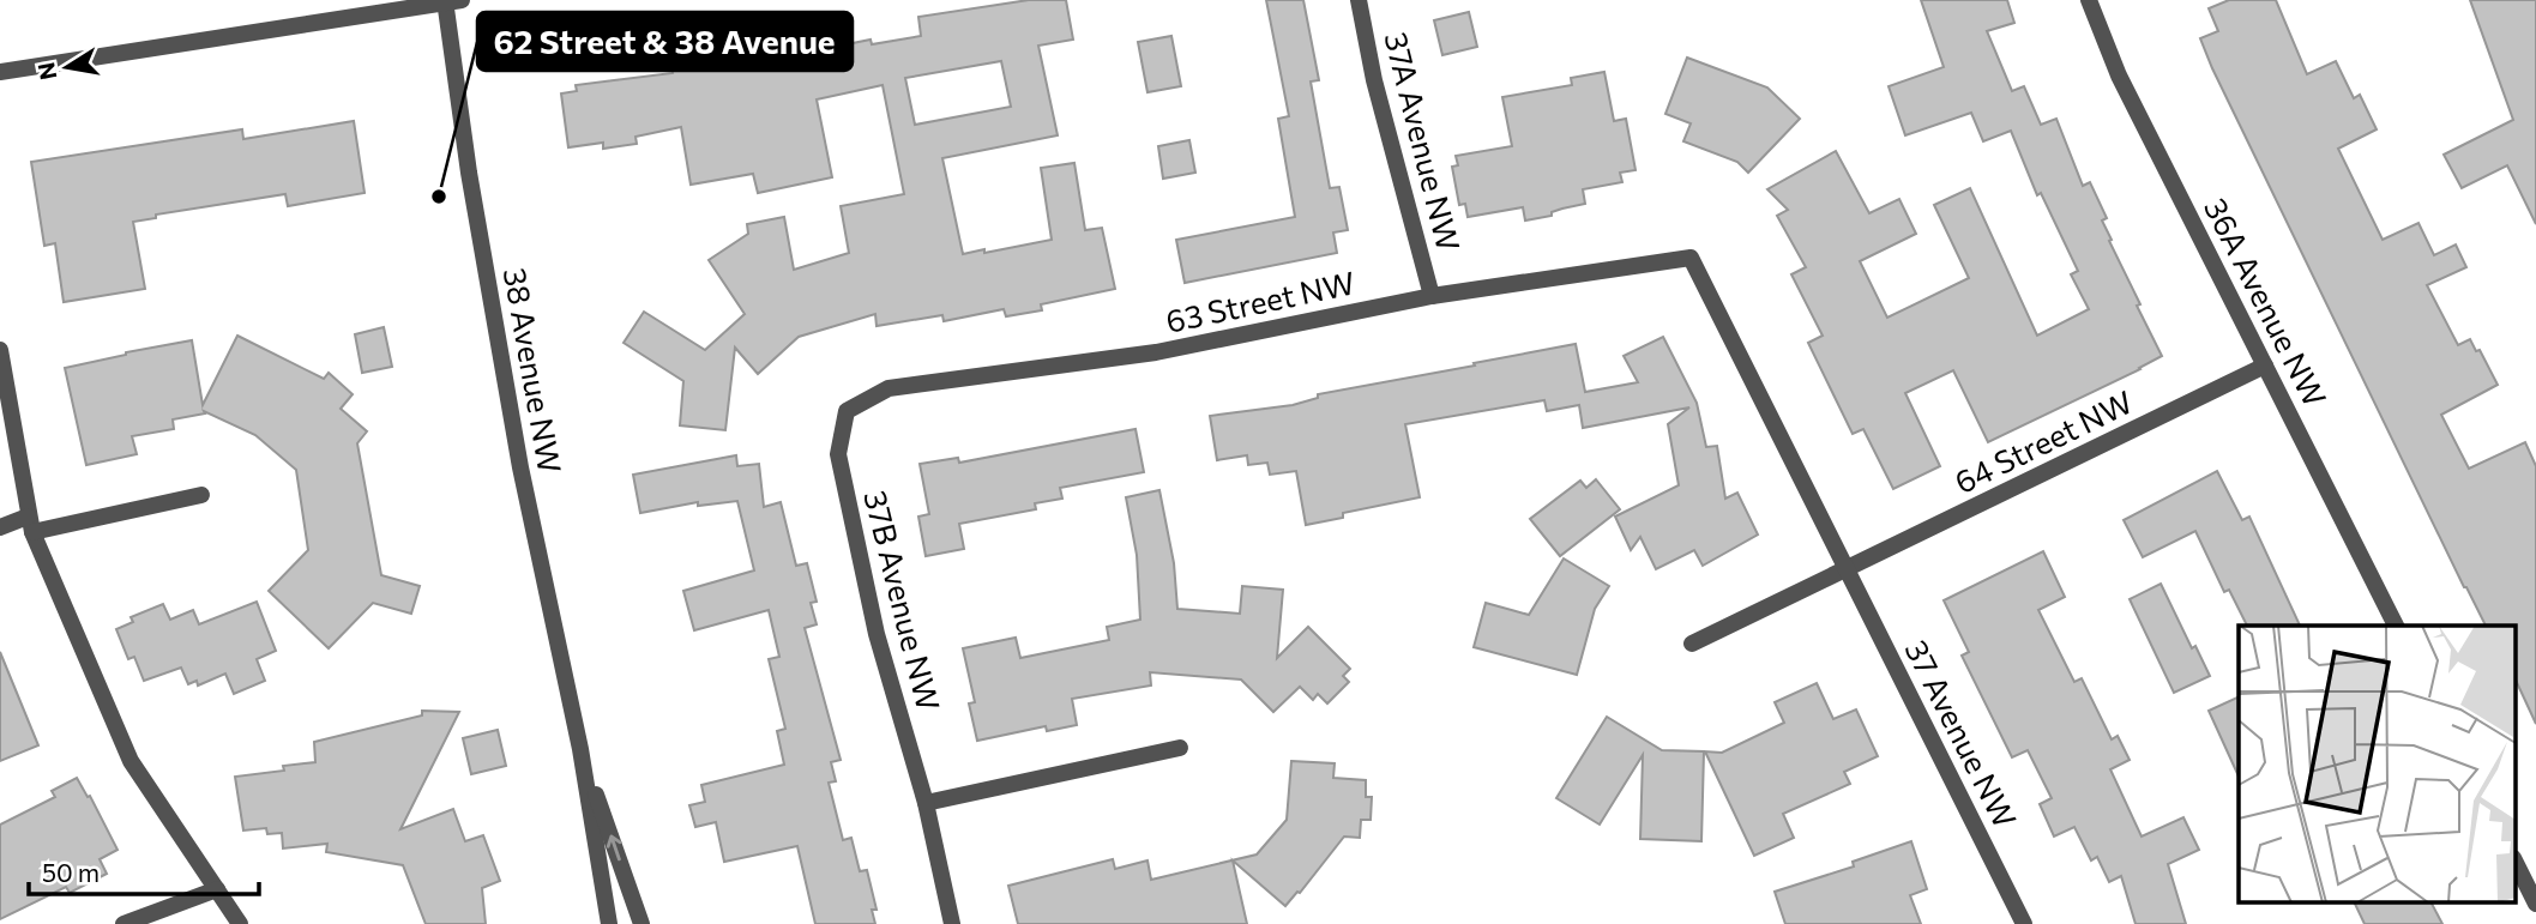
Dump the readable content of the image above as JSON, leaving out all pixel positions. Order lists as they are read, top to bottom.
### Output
{
  "streets": {
    "street": [
      "37A Avenue NW",
      "63 Street NW",
      "36A Avenue NW",
      "38 Avenue NW",
      "64 Street NW",
      "37B Avenue NW",
      "37 Avenue NW"
    ]
  },
  "crossings": [
    ["37A Avenue NW", "63 Street NW"],
    ["63 Street NW", "37B Avenue NW"],
    ["63 Street NW", "37 Avenue NW"],
    ["36A Avenue NW", "64 Street NW"],
    ["64 Street NW", "37 Avenue NW"]
  ],
  "places": ["62 Street & 38 Avenue"],
  "scale_bar": "50 m",
  "north": "left"
}
